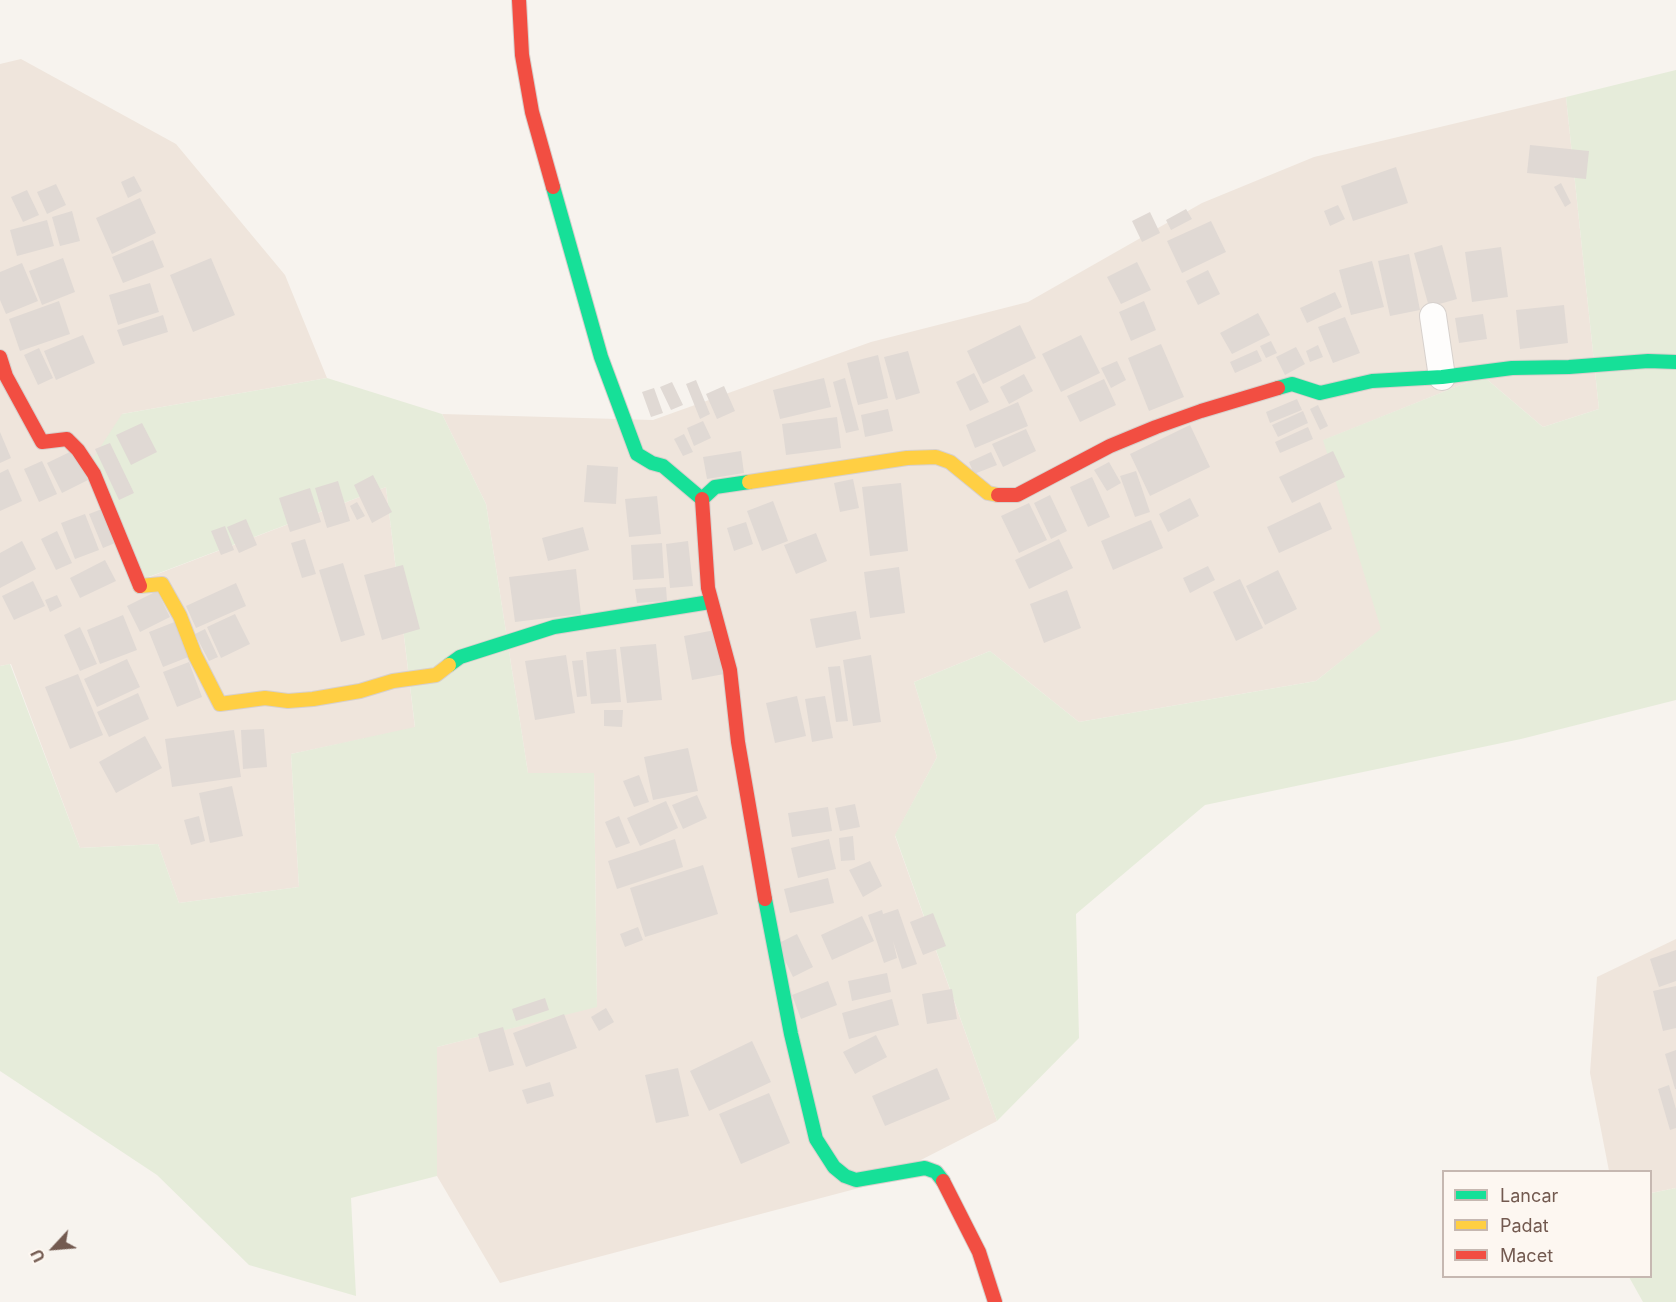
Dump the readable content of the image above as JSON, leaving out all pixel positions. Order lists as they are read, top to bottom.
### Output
{
  "legend": ["Lancar", "Padat", "Macet"],
  "north": "bottom left"
}
